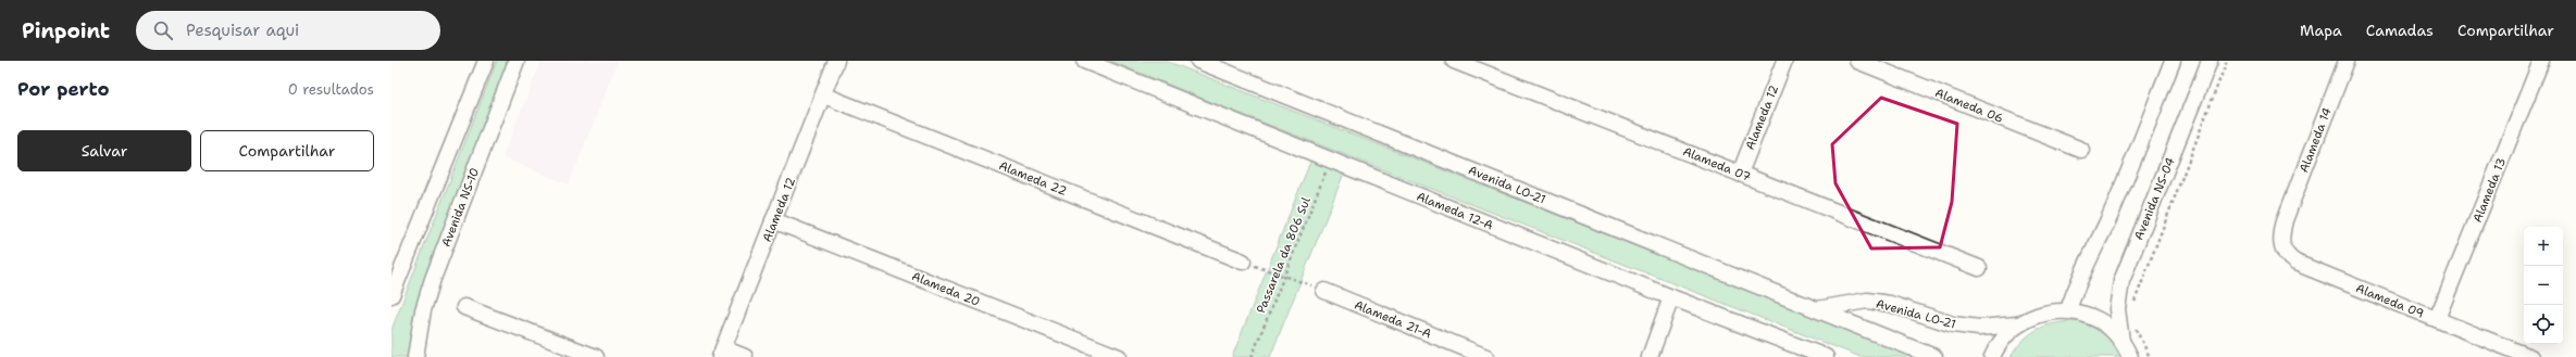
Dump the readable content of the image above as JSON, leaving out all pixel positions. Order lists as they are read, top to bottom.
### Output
{
  "streets": {
    "street": [
      "Alameda 06",
      "Alameda 12",
      "Alameda 14",
      "Alameda 07",
      "Alameda 22",
      "Avenida LO-21",
      "Alameda 13",
      "Avenida NS-04",
      "Avenida NS-10",
      "Alameda 12-A",
      "Alameda 20",
      "Alameda 09",
      "Alameda 21-A"
    ],
    "path": ["Passarela da 806 Sul"]
  },
  "crossings": [
    ["Alameda 12", "Alameda 07"],
    ["Alameda 12", "Alameda 22"],
    ["Alameda 12", "Alameda 20"],
    ["Alameda 14", "Alameda 09"],
    ["Alameda 13", "Alameda 09"],
    ["Alameda 12-A", "Passarela da 806 Sul"]
  ],
  "page": {
    "header": "Pinpoint",
    "search": "Pesquisar aqui",
    "nav": ["Mapa", "Camadas", "Compartilhar"],
    "heading": ["Por perto", "0 resultados"],
    "buttons": ["Salvar", "Compartilhar"],
    "map_buttons": ["+", "−"]
  }
}
